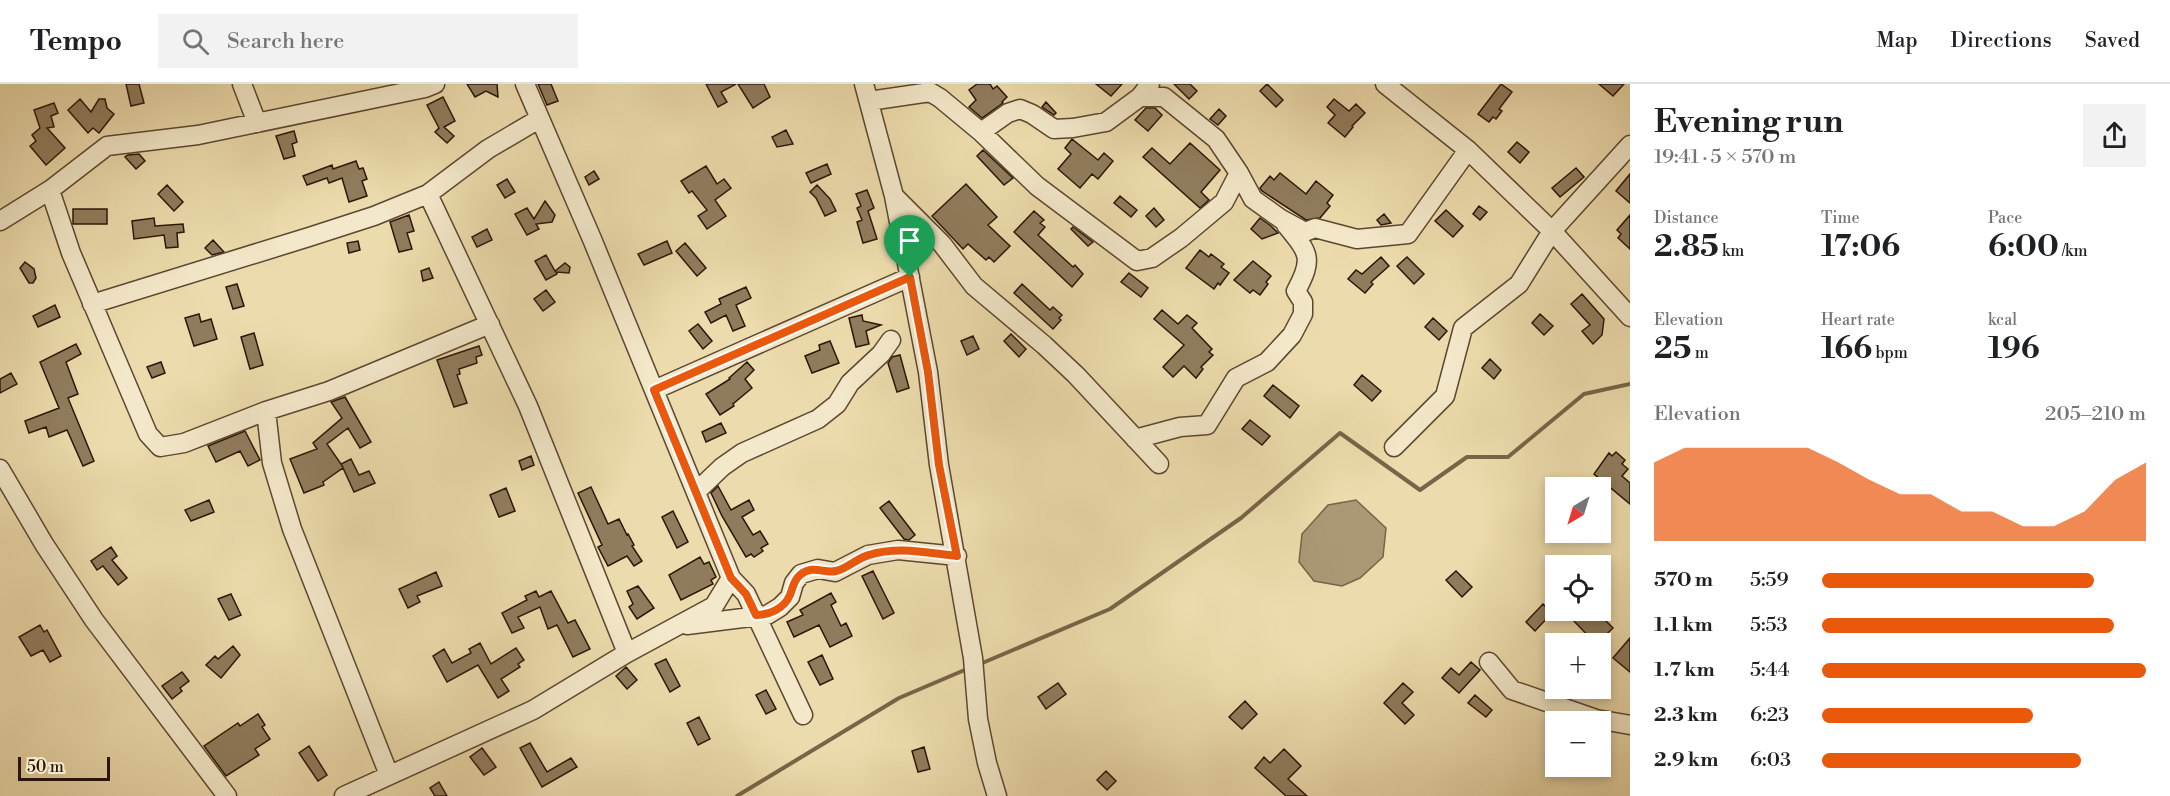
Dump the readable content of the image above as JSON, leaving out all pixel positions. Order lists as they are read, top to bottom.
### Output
{
  "scale_bar": "50 m",
  "north": "bottom left",
  "page": {
    "header": "Tempo",
    "search": "Search here",
    "nav": ["Map", "Directions", "Saved"],
    "heading": ["Evening run", "19:41 · 5 × 570 m"],
    "stats": [
      ["Distance", "2.85 km"],
      ["Time", "17:06"],
      ["Pace", "6:00 /km"],
      ["Elevation", "25 m"],
      ["Heart rate", "166 bpm"],
      ["kcal", "196"]
    ],
    "chart": ["Elevation", "205–210 m"],
    "map_buttons": ["+", "−"],
    "list": [
      {
        "name": "570 m",
        "note": "5:59"
      },
      {
        "name": "1.1 km",
        "note": "5:53"
      },
      {
        "name": "1.7 km",
        "note": "5:44"
      },
      {
        "name": "2.3 km",
        "note": "6:23"
      },
      {
        "name": "2.9 km",
        "note": "6:03"
      }
    ],
    "scale": "50 m"
  }
}
